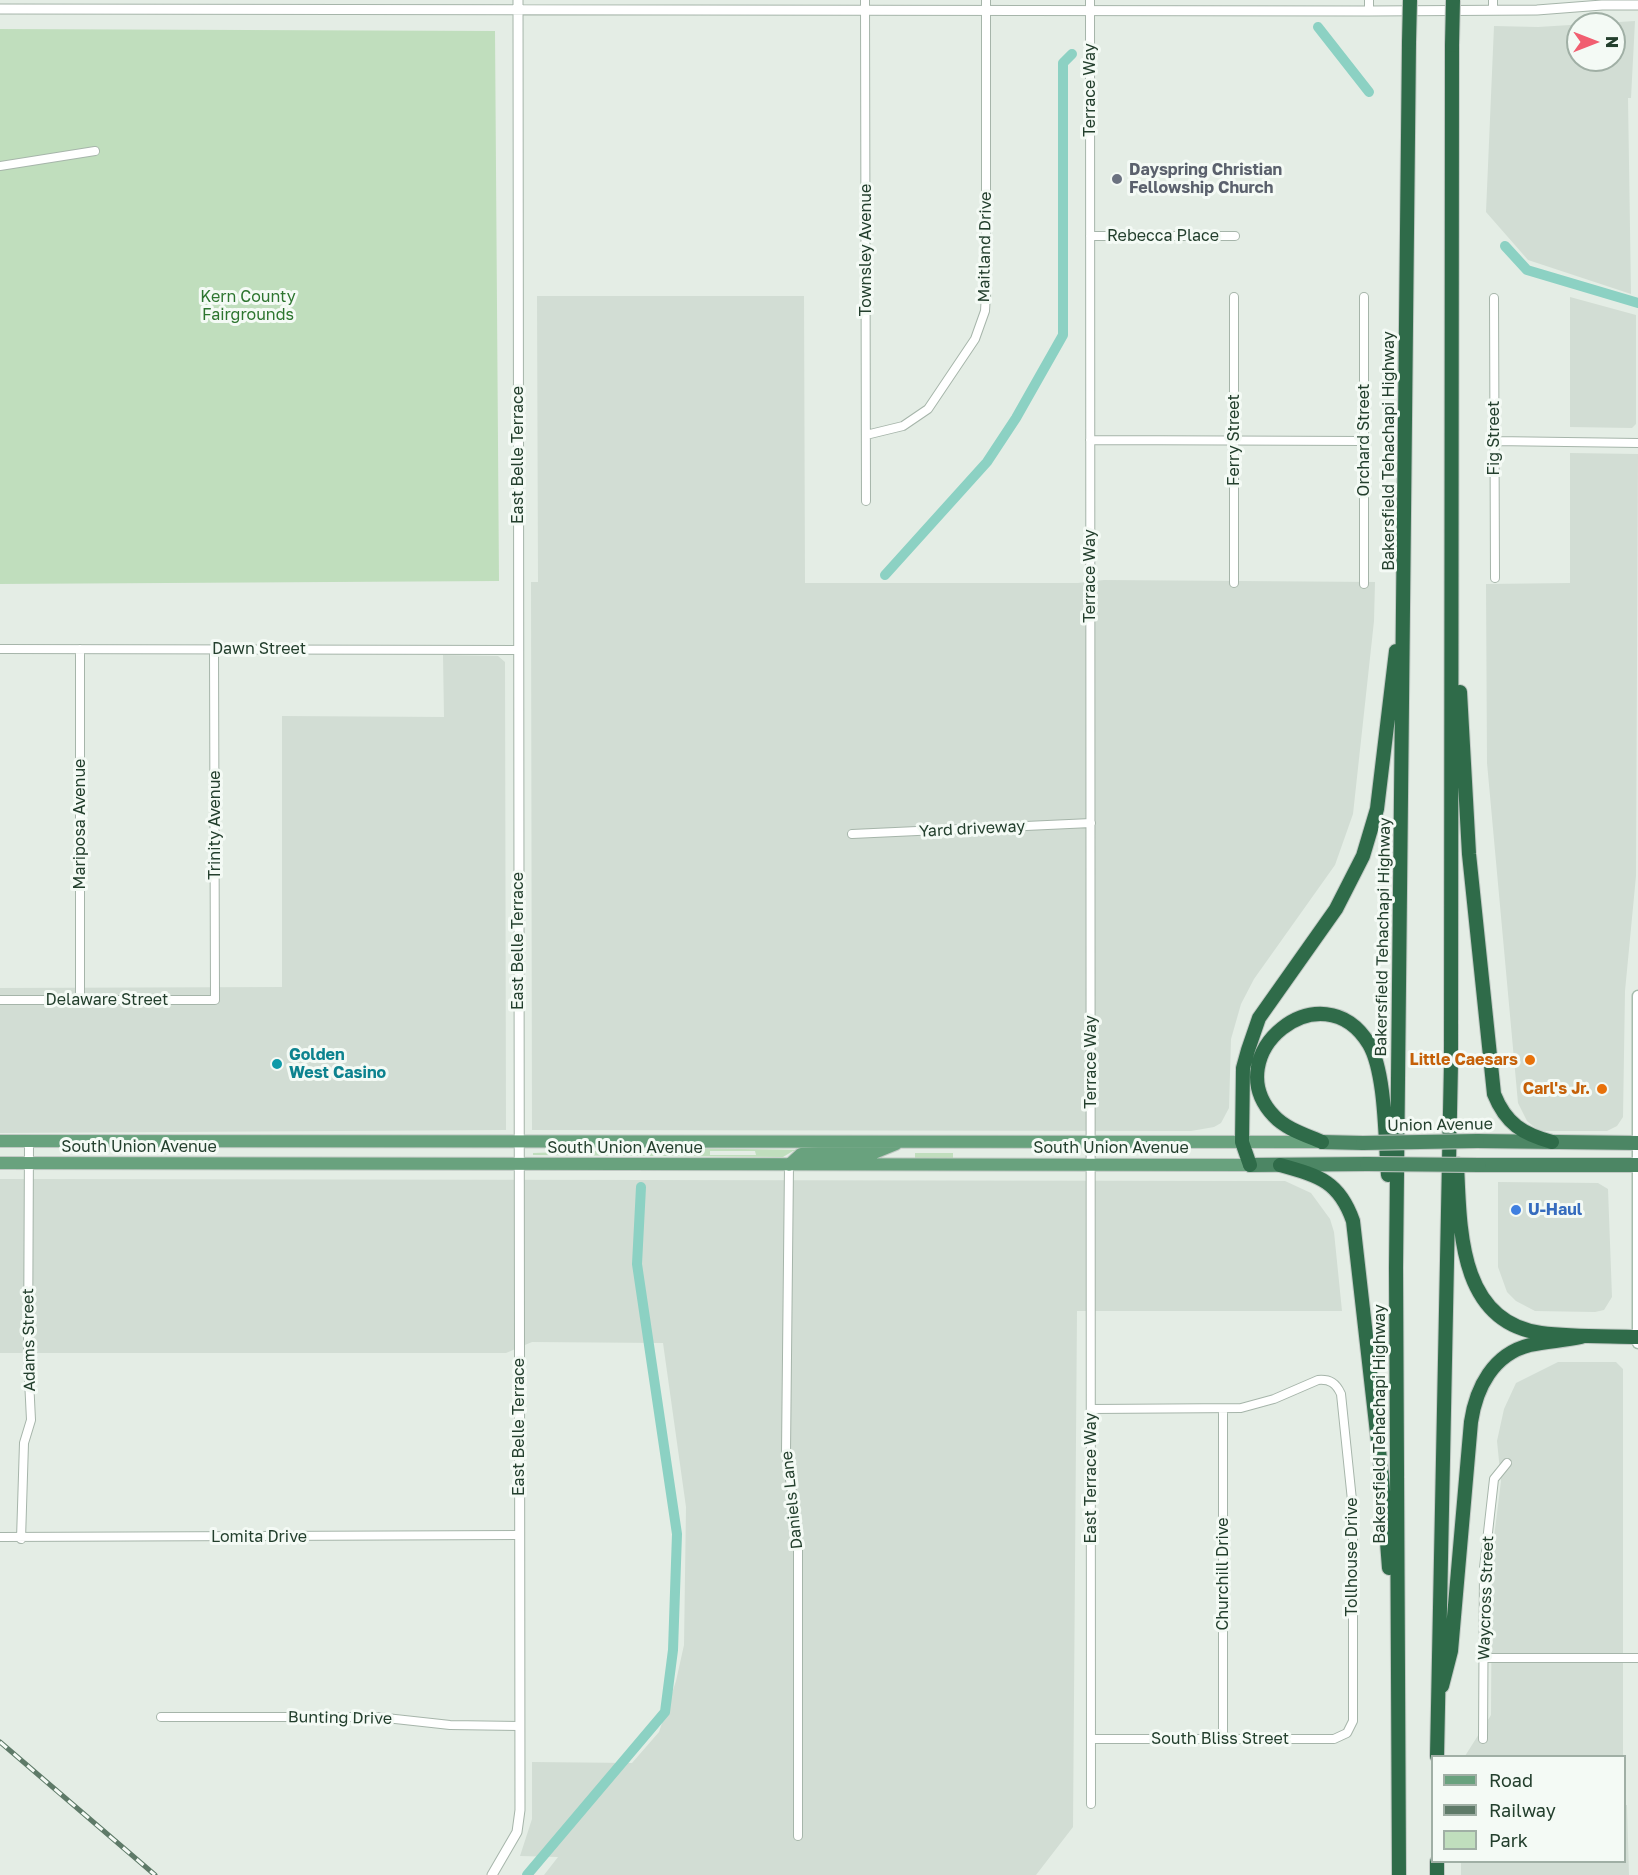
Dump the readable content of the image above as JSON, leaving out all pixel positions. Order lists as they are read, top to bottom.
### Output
{
  "streets": {
    "highway": ["Bakersfield Tehachapi Highway", "Union Avenue"],
    "main road": ["South Union Avenue"],
    "street": [
      "Terrace Way",
      "Rebecca Place",
      "Maitland Drive",
      "Townsley Avenue",
      "Fig Street",
      "Ferry Street",
      "Orchard Street",
      "East Belle Terrace",
      "Dawn Street",
      "Mariposa Avenue",
      "Trinity Avenue",
      "Yard driveway",
      "Delaware Street",
      "Adams Street",
      "East Terrace Way",
      "Daniels Lane",
      "Lomita Drive",
      "Tollhouse Drive",
      "Churchill Drive",
      "Waycross Street",
      "Bunting Drive",
      "South Bliss Street"
    ]
  },
  "crossings": [
    ["Terrace Way", "Rebecca Place"],
    ["Terrace Way", "Yard driveway"],
    ["Terrace Way", "South Union Avenue"],
    ["Terrace Way", "East Terrace Way"],
    ["Maitland Drive", "Townsley Avenue"],
    ["East Belle Terrace", "Dawn Street"],
    ["East Belle Terrace", "South Union Avenue"],
    ["East Belle Terrace", "Lomita Drive"],
    ["East Belle Terrace", "Bunting Drive"],
    ["Dawn Street", "Mariposa Avenue"],
    ["Dawn Street", "Trinity Avenue"],
    ["Mariposa Avenue", "Delaware Street"],
    ["Trinity Avenue", "Delaware Street"],
    ["Union Avenue", "South Union Avenue"],
    ["South Union Avenue", "Adams Street"],
    ["South Union Avenue", "East Terrace Way"],
    ["South Union Avenue", "Daniels Lane"],
    ["Adams Street", "Lomita Drive"],
    ["East Terrace Way", "South Bliss Street"],
    ["Tollhouse Drive", "Churchill Drive"],
    ["Tollhouse Drive", "South Bliss Street"],
    ["Churchill Drive", "South Bliss Street"]
  ],
  "parks": ["Kern County Fairgrounds"],
  "places": [
    "Dayspring Christian Fellowship Church",
    "Little Caesars",
    "Golden West Casino",
    "Carl's Jr.",
    "U-Haul"
  ],
  "legend": ["Road", "Railway", "Park"],
  "north": "right"
}
